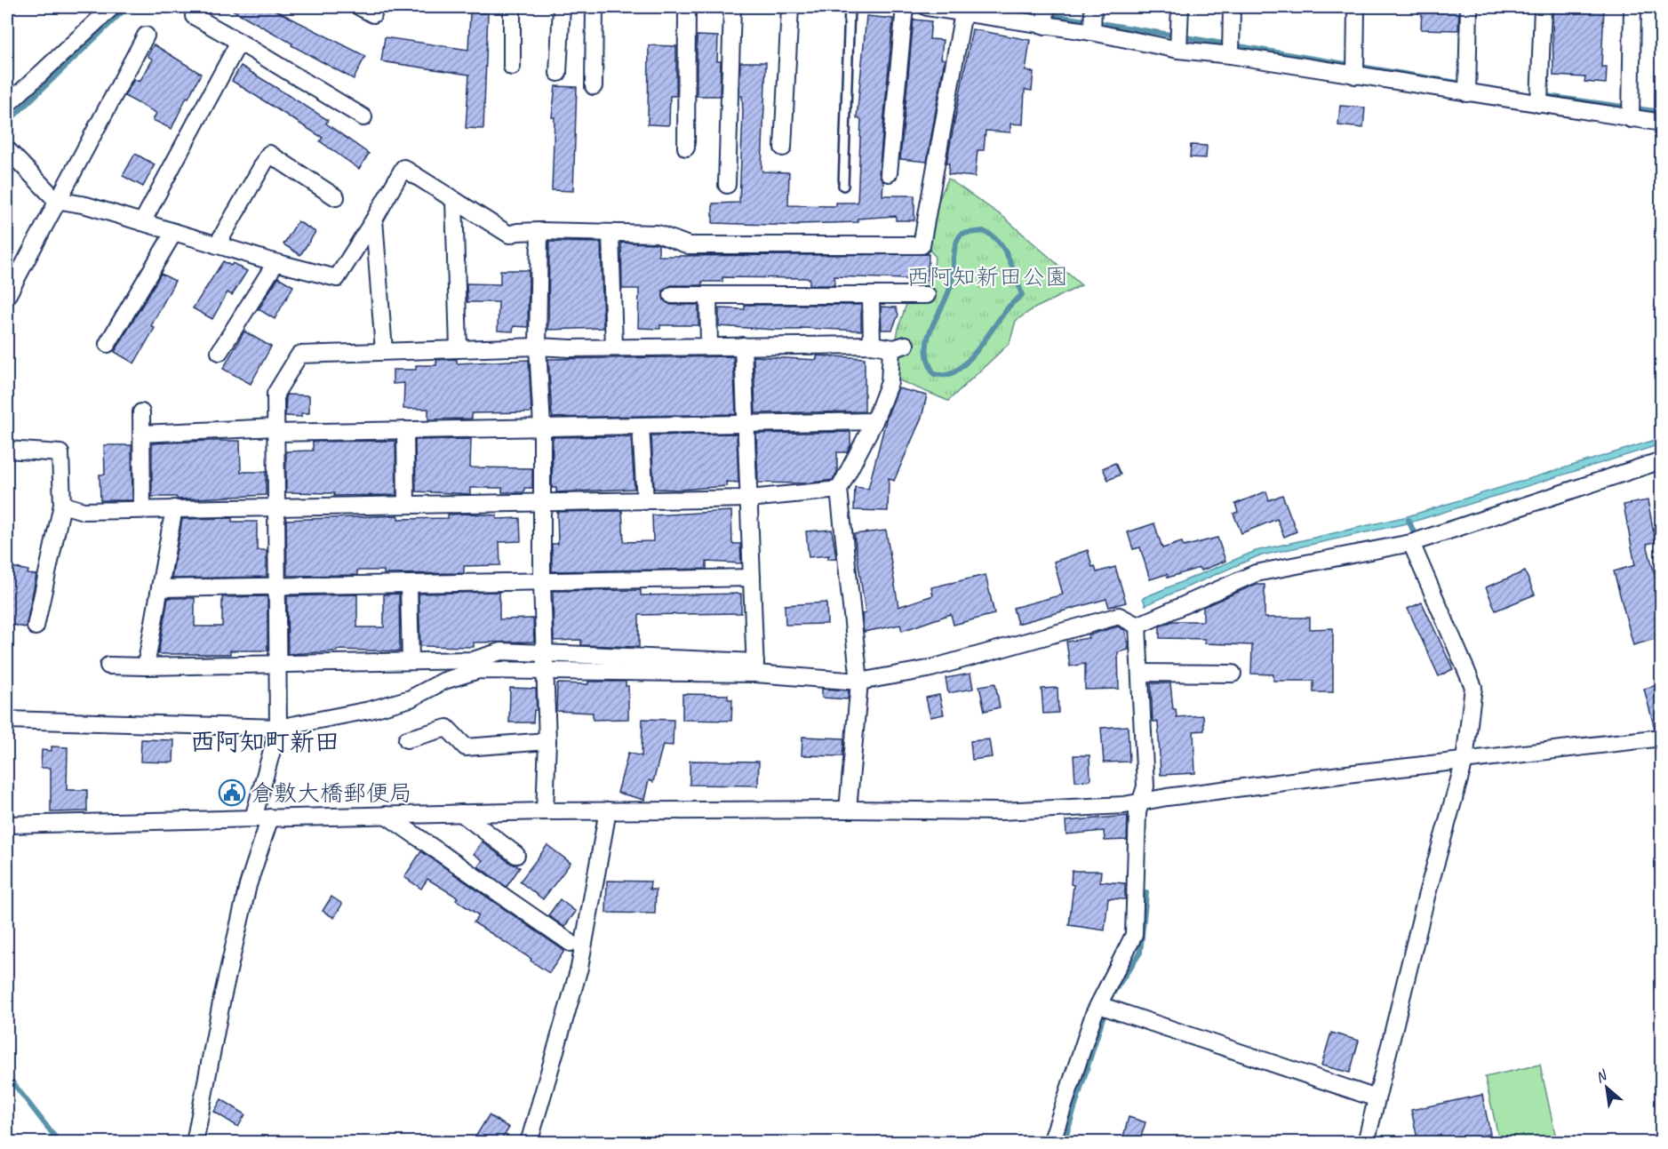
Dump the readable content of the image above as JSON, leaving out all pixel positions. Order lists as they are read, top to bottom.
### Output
{
  "districts": ["西阿知町新田"],
  "parks": ["西阿知新田公園"],
  "places": {
    "public building": ["倉敷大橋郵便局"]
  },
  "north": "top left"
}
